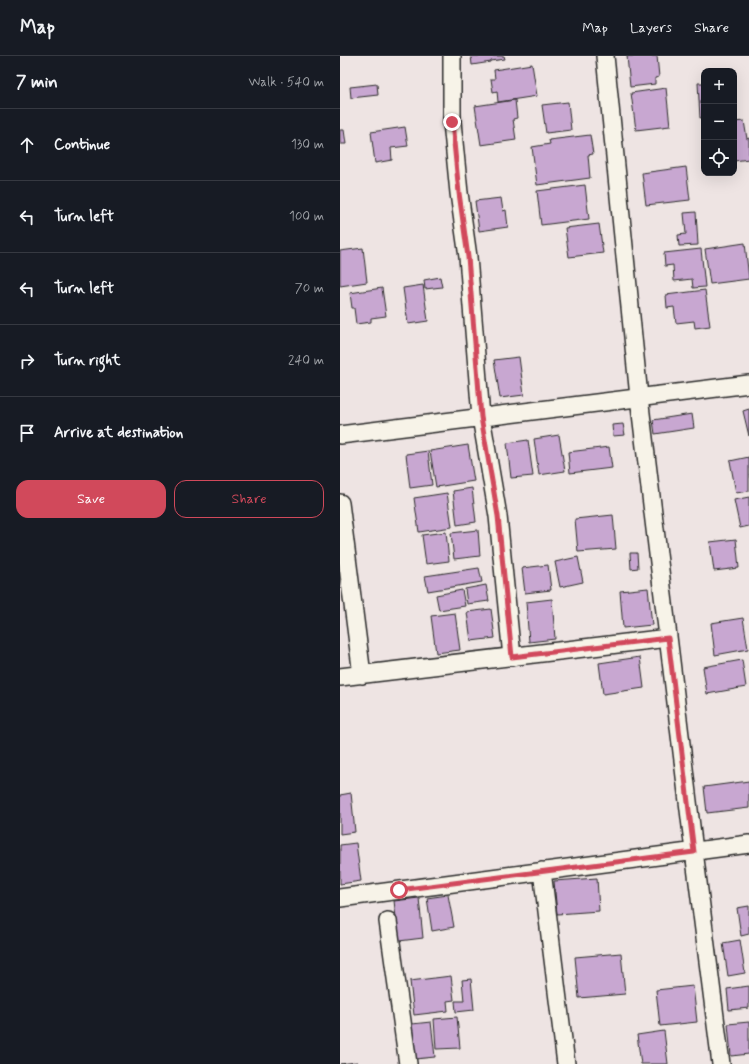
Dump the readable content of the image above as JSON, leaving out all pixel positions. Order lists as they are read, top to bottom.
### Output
{
  "page": {
    "header": "Map",
    "nav": ["Map", "Layers", "Share"],
    "heading": ["7 min", "Walk · 540 m"],
    "map_buttons": ["+", "−"],
    "list": [
      ["Continue", "130 m"],
      ["Turn left", "100 m"],
      ["Turn left", "70 m"],
      ["Turn right", "240 m"],
      "Arrive at destination"
    ],
    "buttons": ["Save", "Share"]
  }
}
